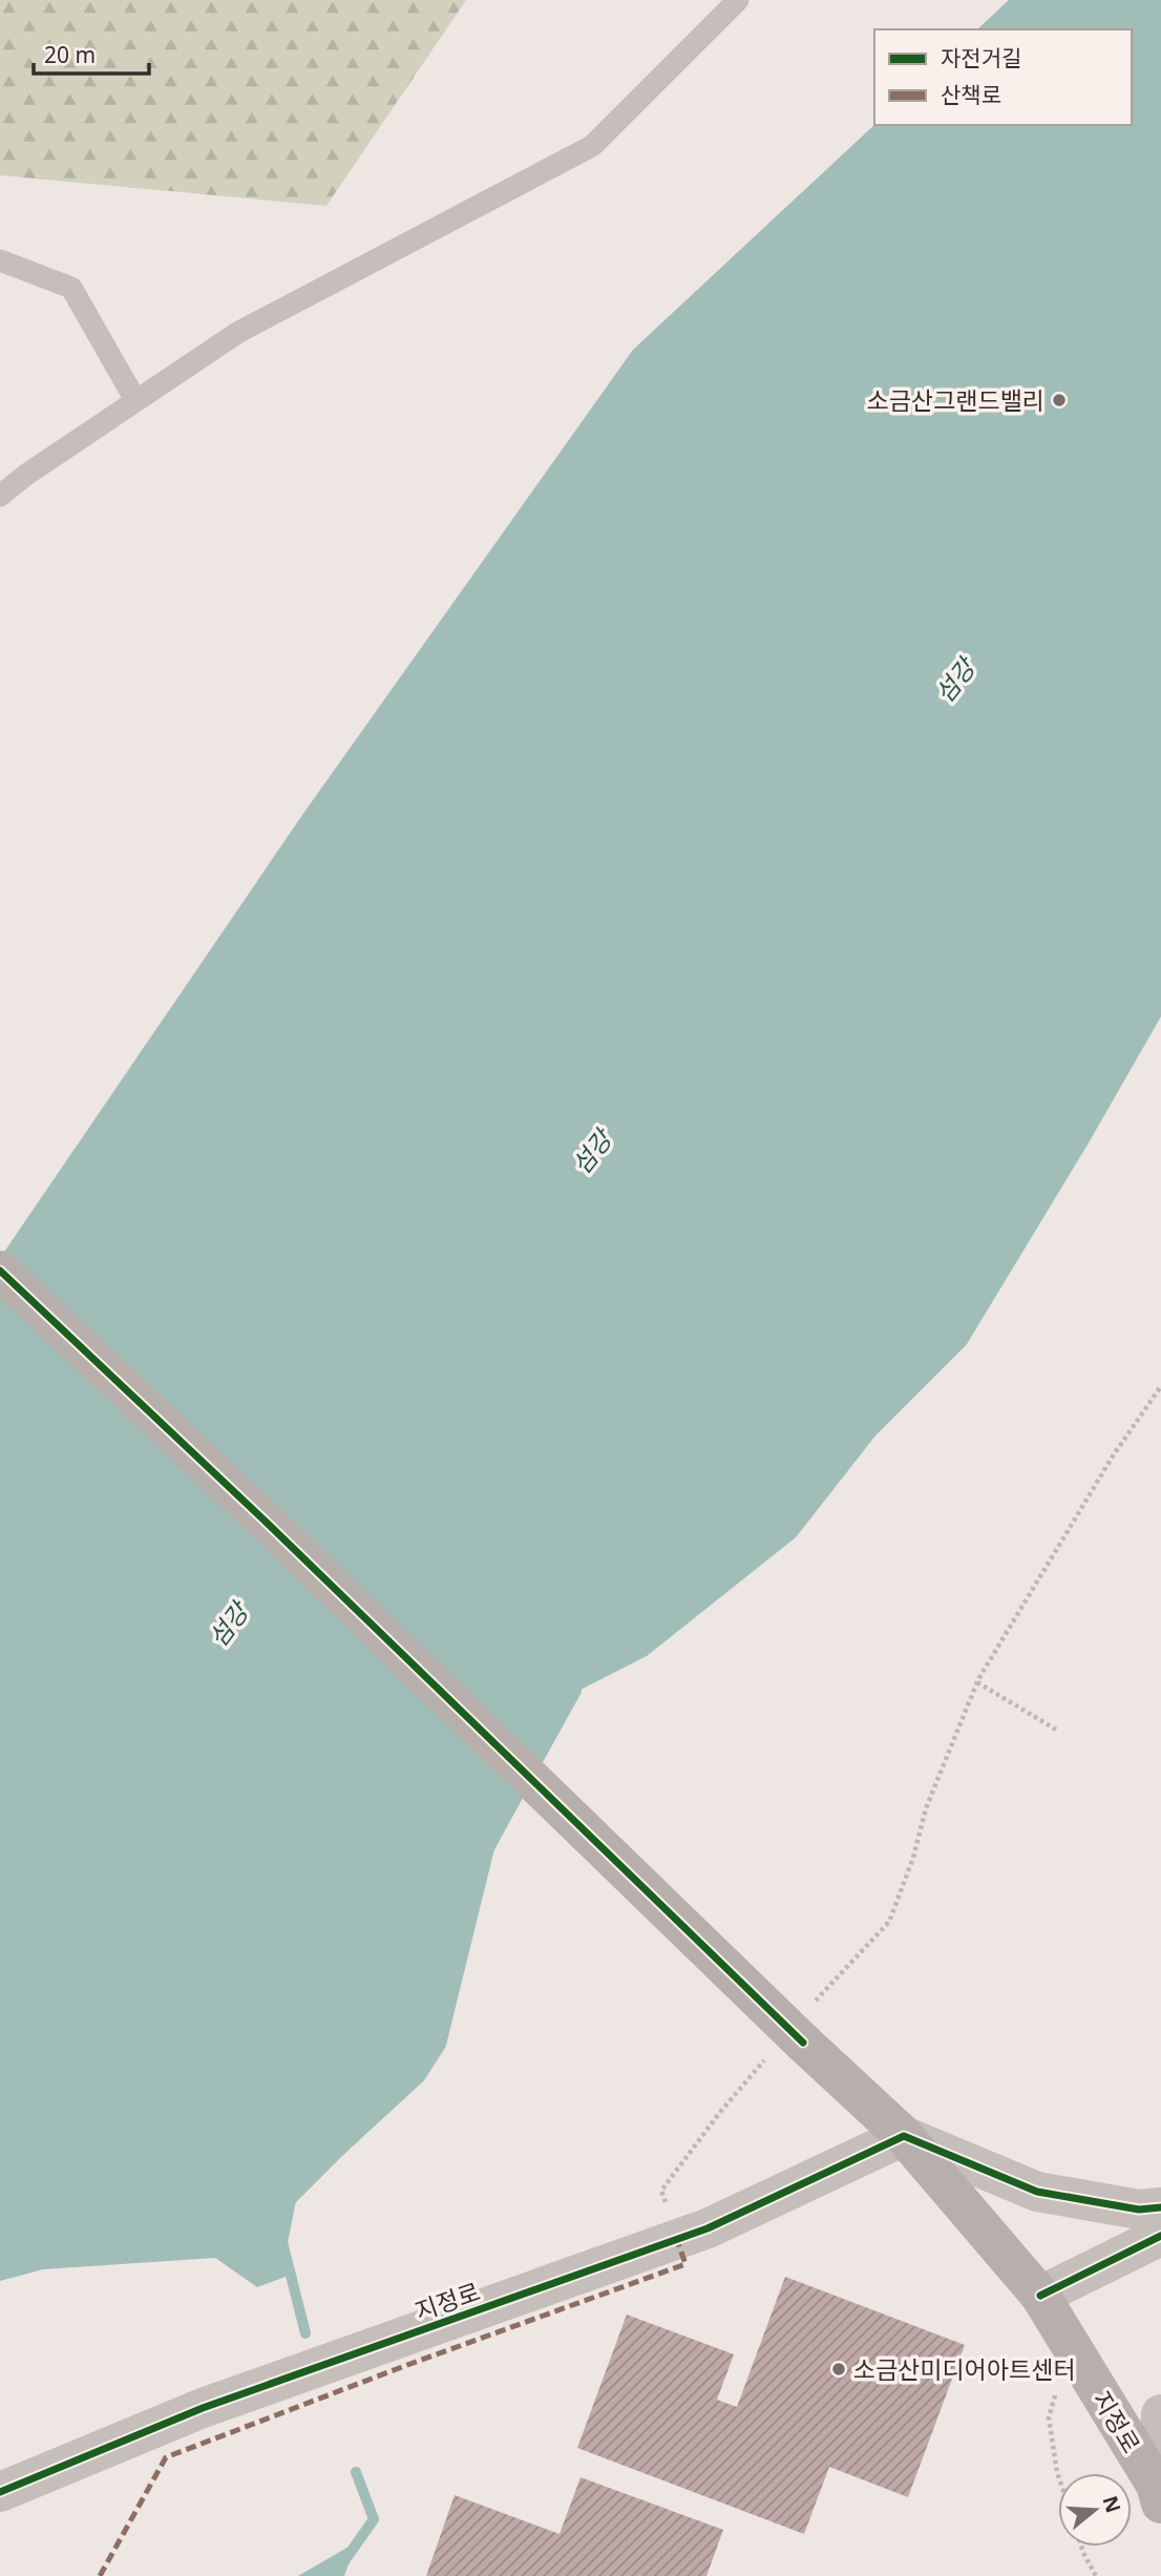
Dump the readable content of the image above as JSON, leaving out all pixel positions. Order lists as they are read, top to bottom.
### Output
{
  "streets": {
    "main road": ["지정로"]
  },
  "water": ["섬강"],
  "places": ["소금산그랜드밸리", "소금산미디어아트센터"],
  "legend": ["자전거길", "산책로"],
  "scale_bar": "20 m",
  "north": "right"
}
